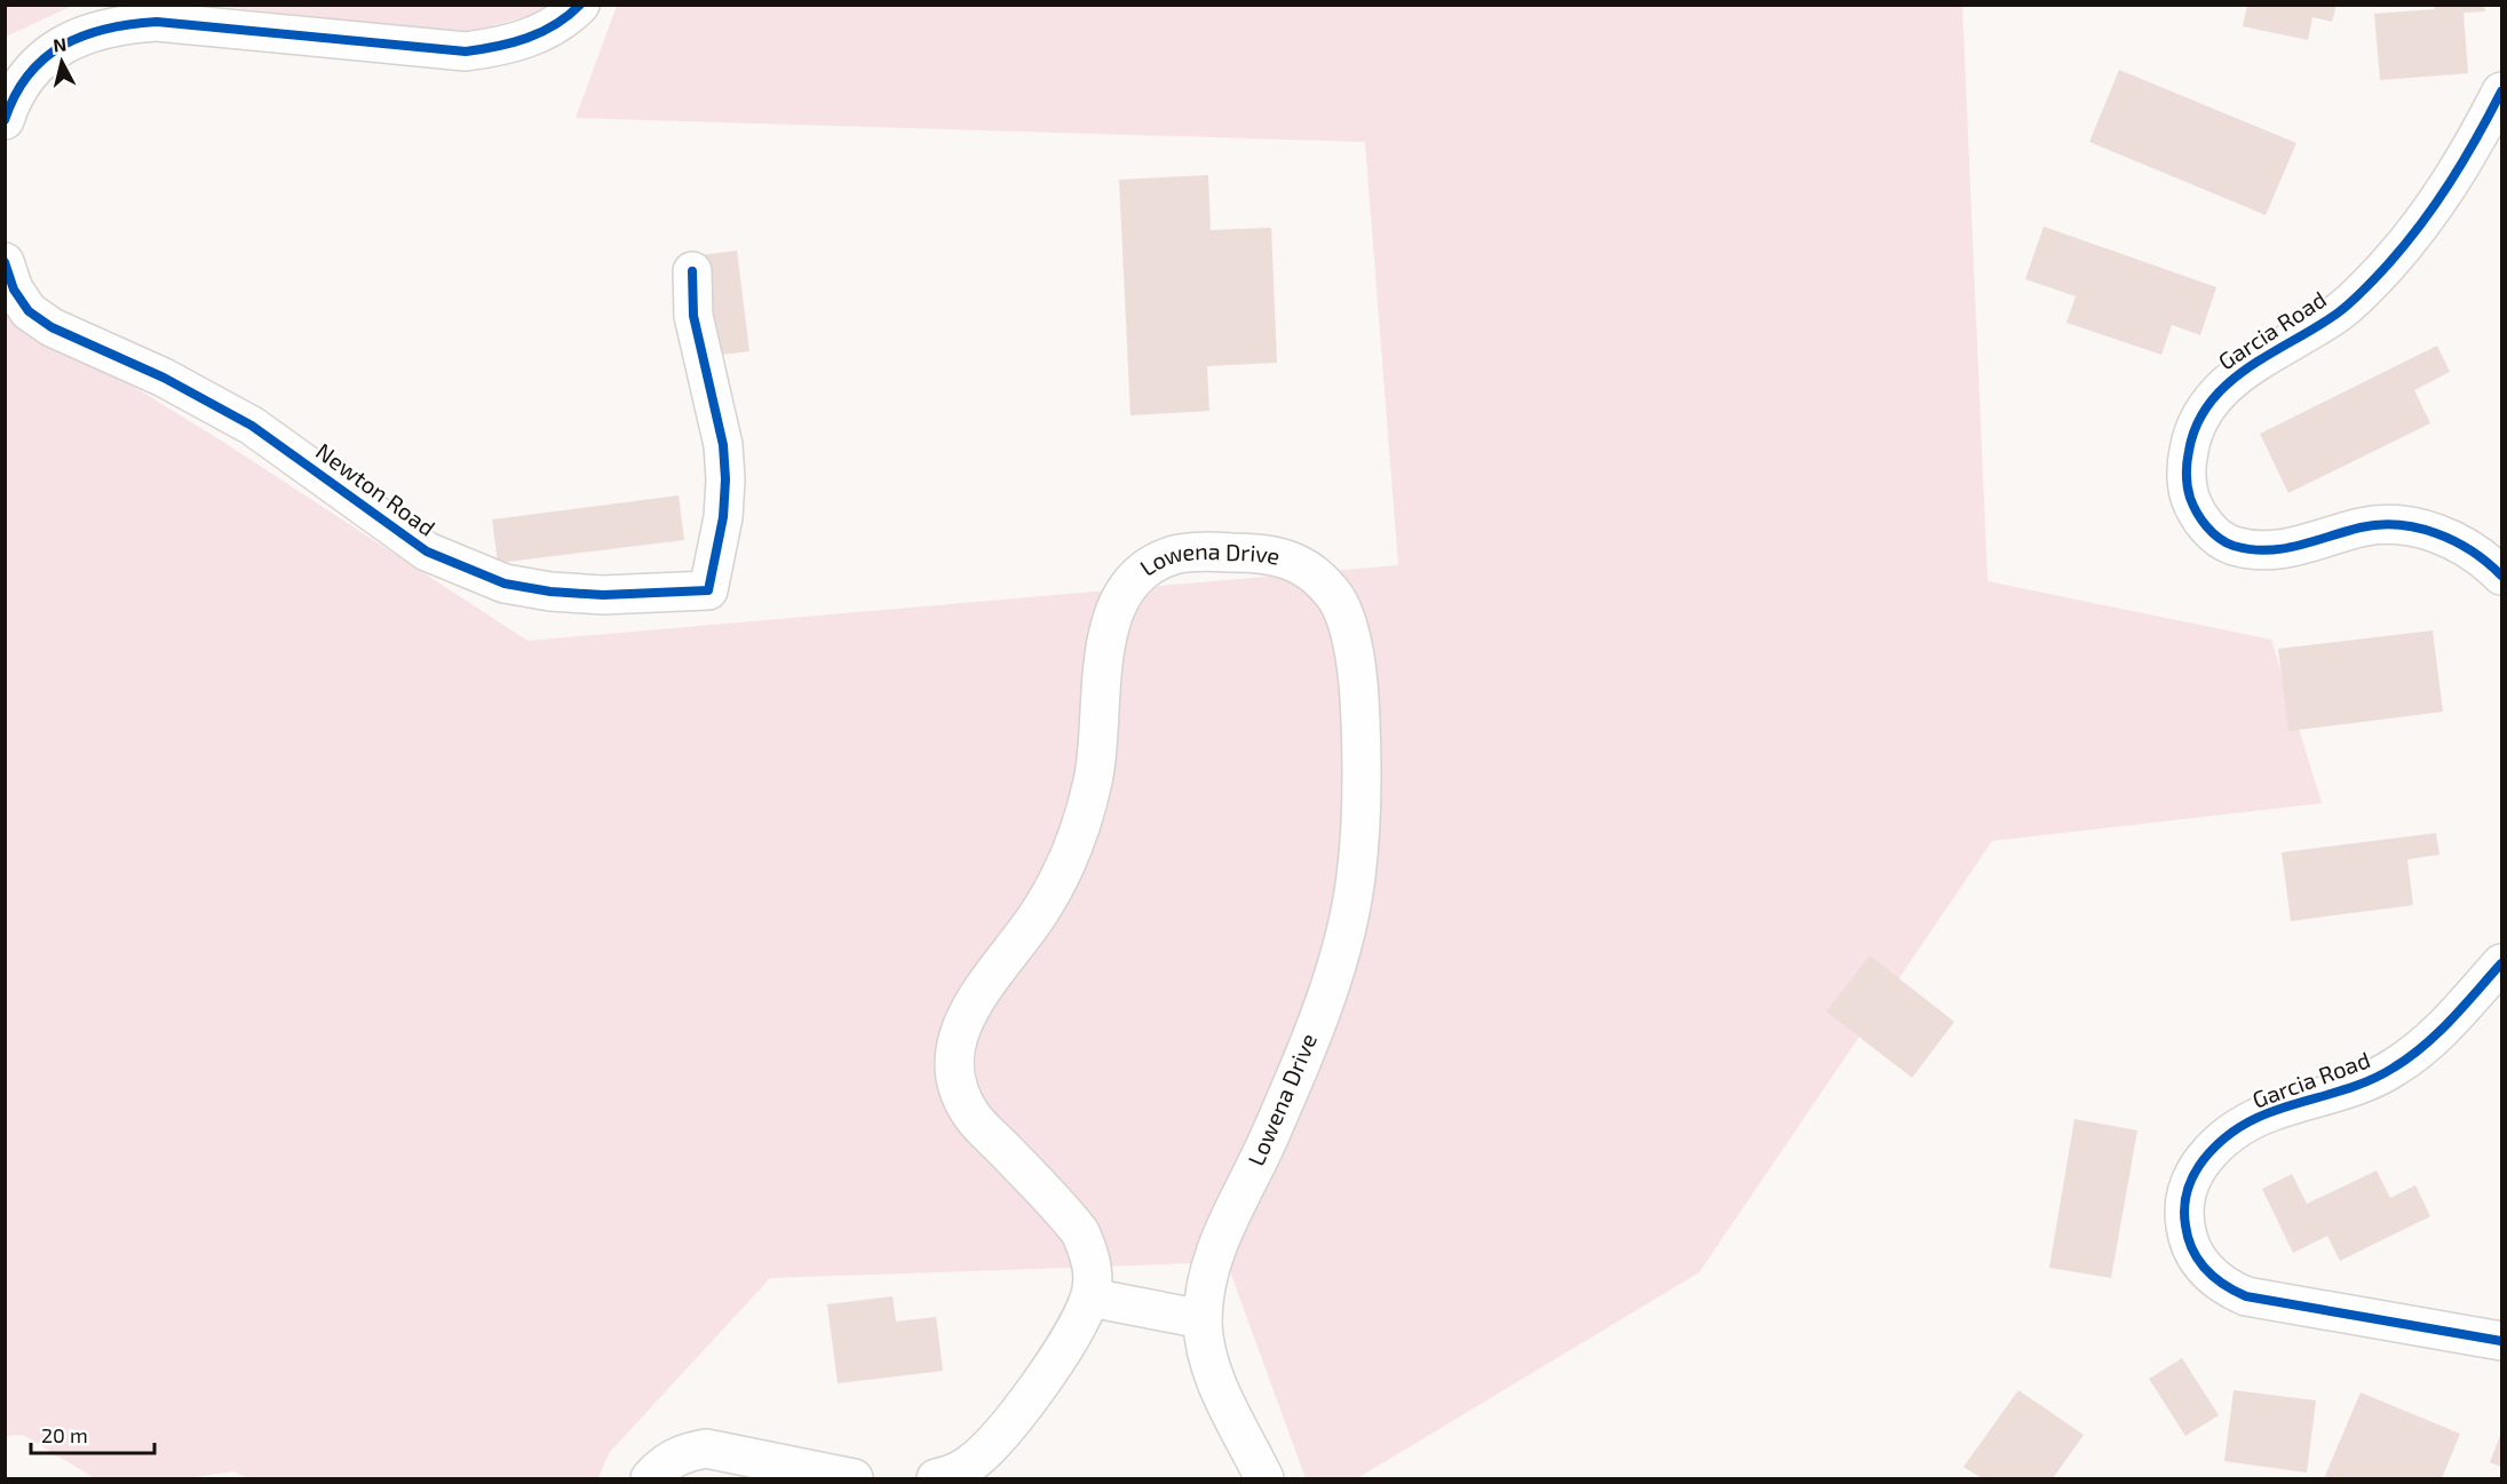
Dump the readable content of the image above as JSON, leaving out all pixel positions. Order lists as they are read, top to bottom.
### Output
{
  "streets": {
    "street": ["Garcia Road", "Newton Road", "Lowena Drive"]
  },
  "scale_bar": "20 m",
  "north": "top"
}
